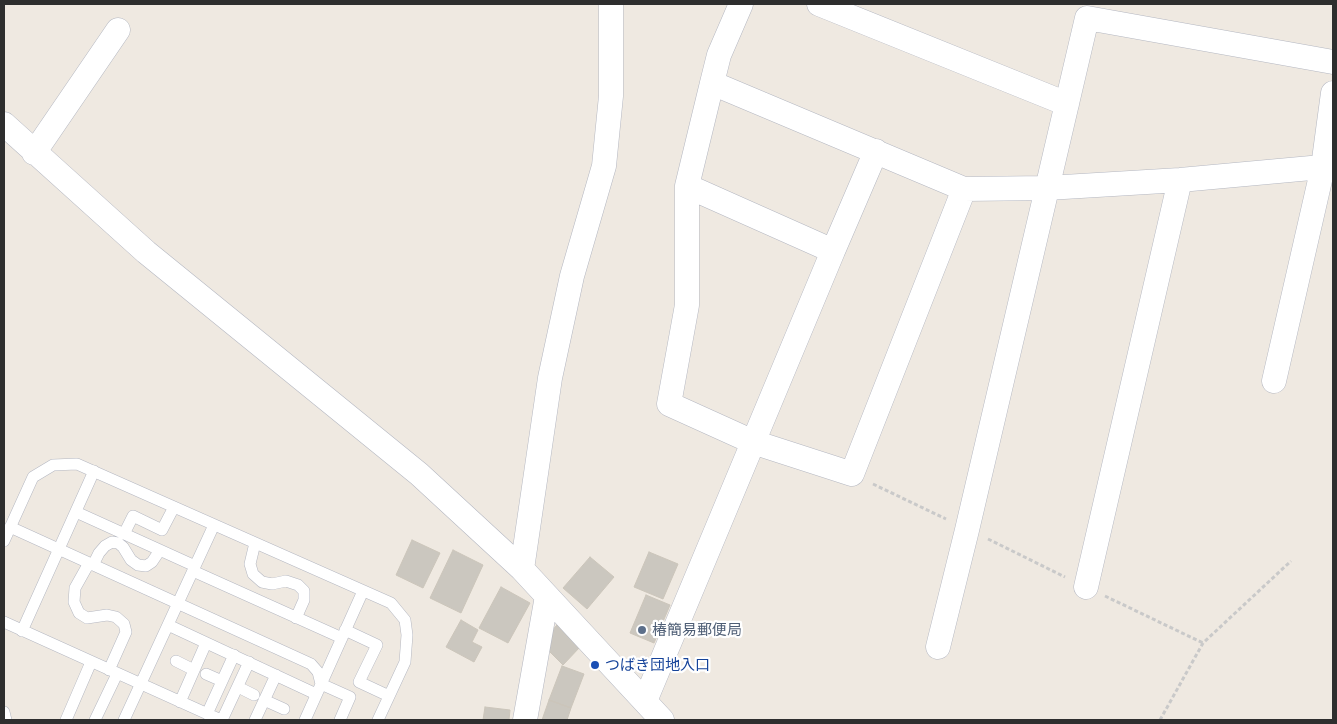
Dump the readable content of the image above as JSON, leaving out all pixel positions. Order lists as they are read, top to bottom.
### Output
{
  "places": ["椿簡易郵便局", "つばき団地入口"]
}
